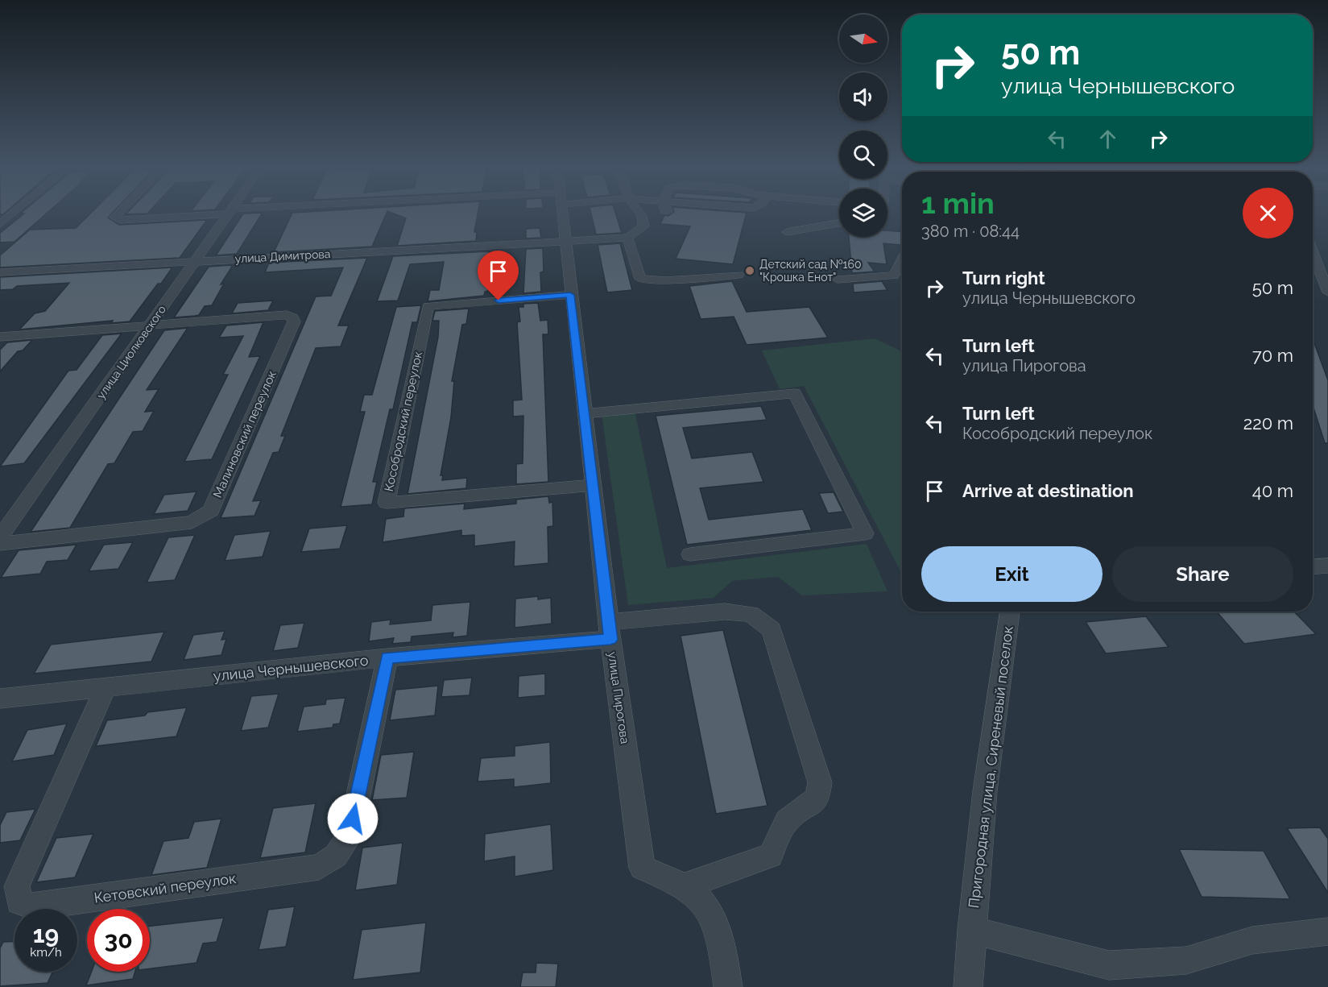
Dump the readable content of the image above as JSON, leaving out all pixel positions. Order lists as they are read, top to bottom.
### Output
{
  "streets": {
    "street": [
      "улица Димитрова",
      "улица Циолковского",
      "Кособродский переулок",
      "Малиновский переулок",
      "улица Чернышевского",
      "улица Пирогова",
      "Пригородная улица, Сиреневый поселок",
      "Кетовский переулок"
    ]
  },
  "crossings": [
    ["улица Димитрова", "улица Циолковского"],
    ["улица Димитрова", "улица Пирогова"],
    ["улица Циолковского", "Малиновский переулок"],
    ["Кособродский переулок", "улица Пирогова"],
    ["улица Чернышевского", "улица Пирогова"],
    ["улица Чернышевского", "Кетовский переулок"]
  ],
  "places": ["Детский сад №160 \"Крошка Енот\""],
  "north": "right",
  "page": {
    "turn": ["50 m", "улица Чернышевского"],
    "heading": ["1 min", "380 m · 08:44"],
    "list": [
      {
        "name": "Turn right",
        "note": "улица Чернышевского",
        "value": "50 m"
      },
      {
        "name": "Turn left",
        "note": "улица Пирогова",
        "value": "70 m"
      },
      {
        "name": "Turn left",
        "note": "Кособродский переулок",
        "value": "220 m"
      },
      {
        "name": "Arrive at destination",
        "value": "40 m"
      }
    ],
    "buttons": ["Exit", "Share"],
    "speed": "19 km/h",
    "limit": "30"
  }
}
